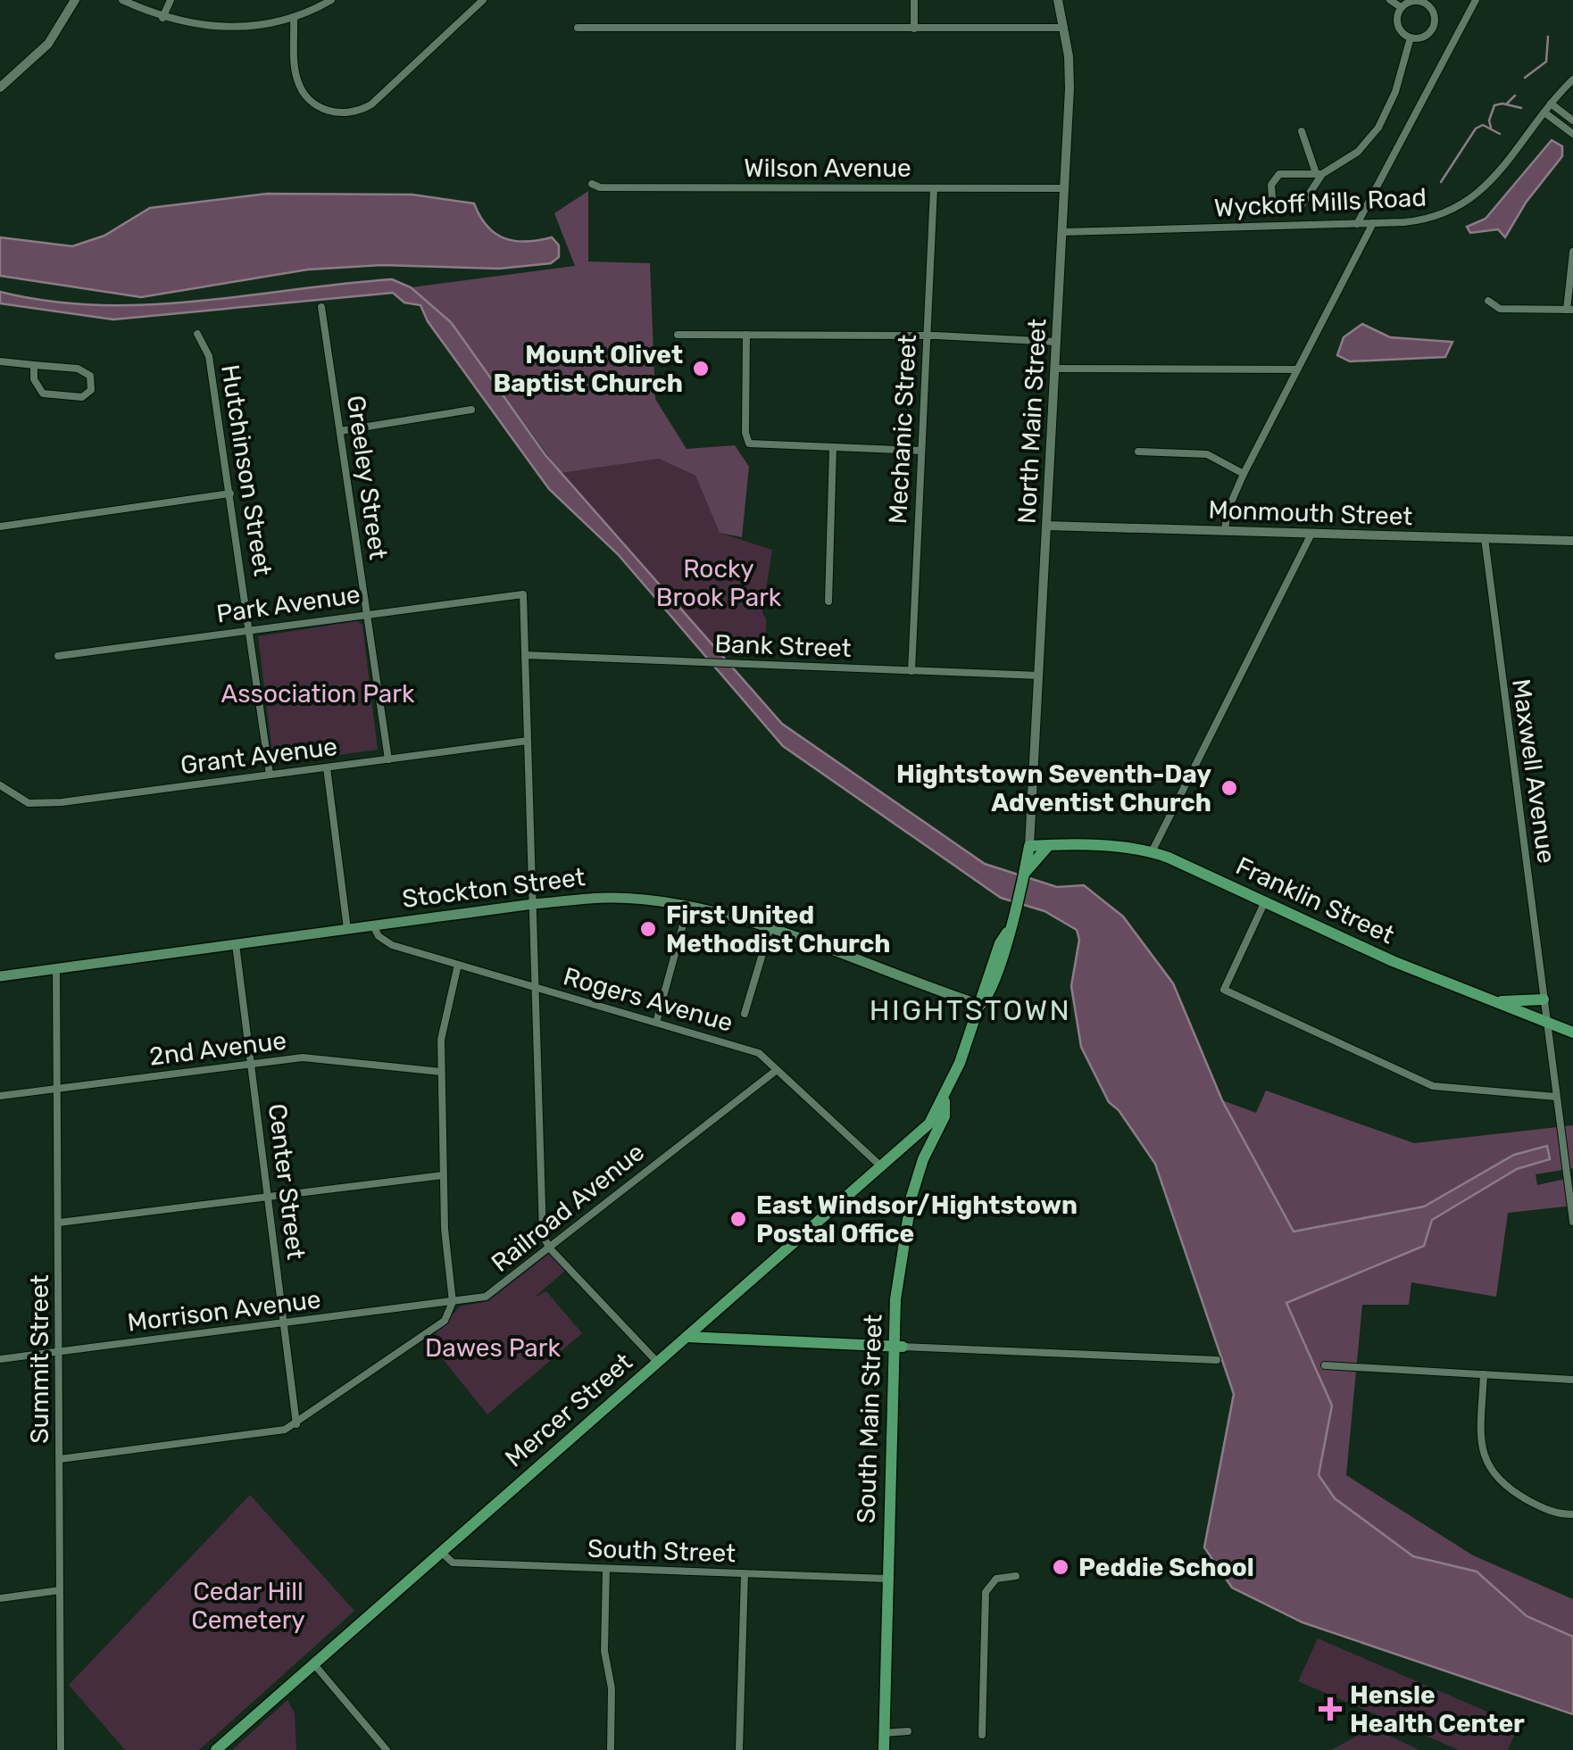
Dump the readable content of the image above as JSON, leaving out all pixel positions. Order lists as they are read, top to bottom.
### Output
{
  "streets": {
    "main road": [
      "Stockton Street",
      "Franklin Street",
      "Mercer Street",
      "South Main Street"
    ],
    "street": [
      "Wilson Avenue",
      "Wyckoff Mills Road",
      "North Main Street",
      "Mechanic Street",
      "Hutchinson Street",
      "Greeley Street",
      "Monmouth Street",
      "Park Avenue",
      "Bank Street",
      "Grant Avenue",
      "Maxwell Avenue",
      "Rogers Avenue",
      "2nd Avenue",
      "Center Street",
      "Railroad Avenue",
      "Morrison Avenue",
      "Summit Street",
      "South Street"
    ]
  },
  "crossings": [
    ["Wilson Avenue", "North Main Street"],
    ["Wilson Avenue", "Mechanic Street"],
    ["Wyckoff Mills Road", "North Main Street"],
    ["North Main Street", "Monmouth Street"],
    ["North Main Street", "Bank Street"],
    ["North Main Street", "Franklin Street"],
    ["Mechanic Street", "Bank Street"],
    ["Hutchinson Street", "Park Avenue"],
    ["Hutchinson Street", "Grant Avenue"],
    ["Greeley Street", "Park Avenue"],
    ["Greeley Street", "Grant Avenue"],
    ["Monmouth Street", "Maxwell Avenue"],
    ["Park Avenue", "Bank Street"],
    ["Maxwell Avenue", "Franklin Street"],
    ["Stockton Street", "Rogers Avenue"],
    ["Stockton Street", "Center Street"],
    ["Stockton Street", "Summit Street"],
    ["Rogers Avenue", "Railroad Avenue"],
    ["Rogers Avenue", "Mercer Street"],
    ["2nd Avenue", "Center Street"],
    ["2nd Avenue", "Summit Street"],
    ["Center Street", "Morrison Avenue"],
    ["Railroad Avenue", "Morrison Avenue"],
    ["Morrison Avenue", "Summit Street"],
    ["Mercer Street", "South Main Street"],
    ["Mercer Street", "South Street"],
    ["South Main Street", "South Street"]
  ],
  "districts": ["HIGHTSTOWN"],
  "parks": [
    "Rocky Brook Park",
    "Association Park",
    "Dawes Park",
    "Cedar Hill Cemetery"
  ],
  "places": {
    "other": [
      "Mount Olivet Baptist Church",
      "Hightstown Seventh-Day Adventist Church",
      "First United Methodist Church",
      "East Windsor/Hightstown Postal Office",
      "Peddie School"
    ],
    "health": ["Hensle Health Center"]
  }
}
